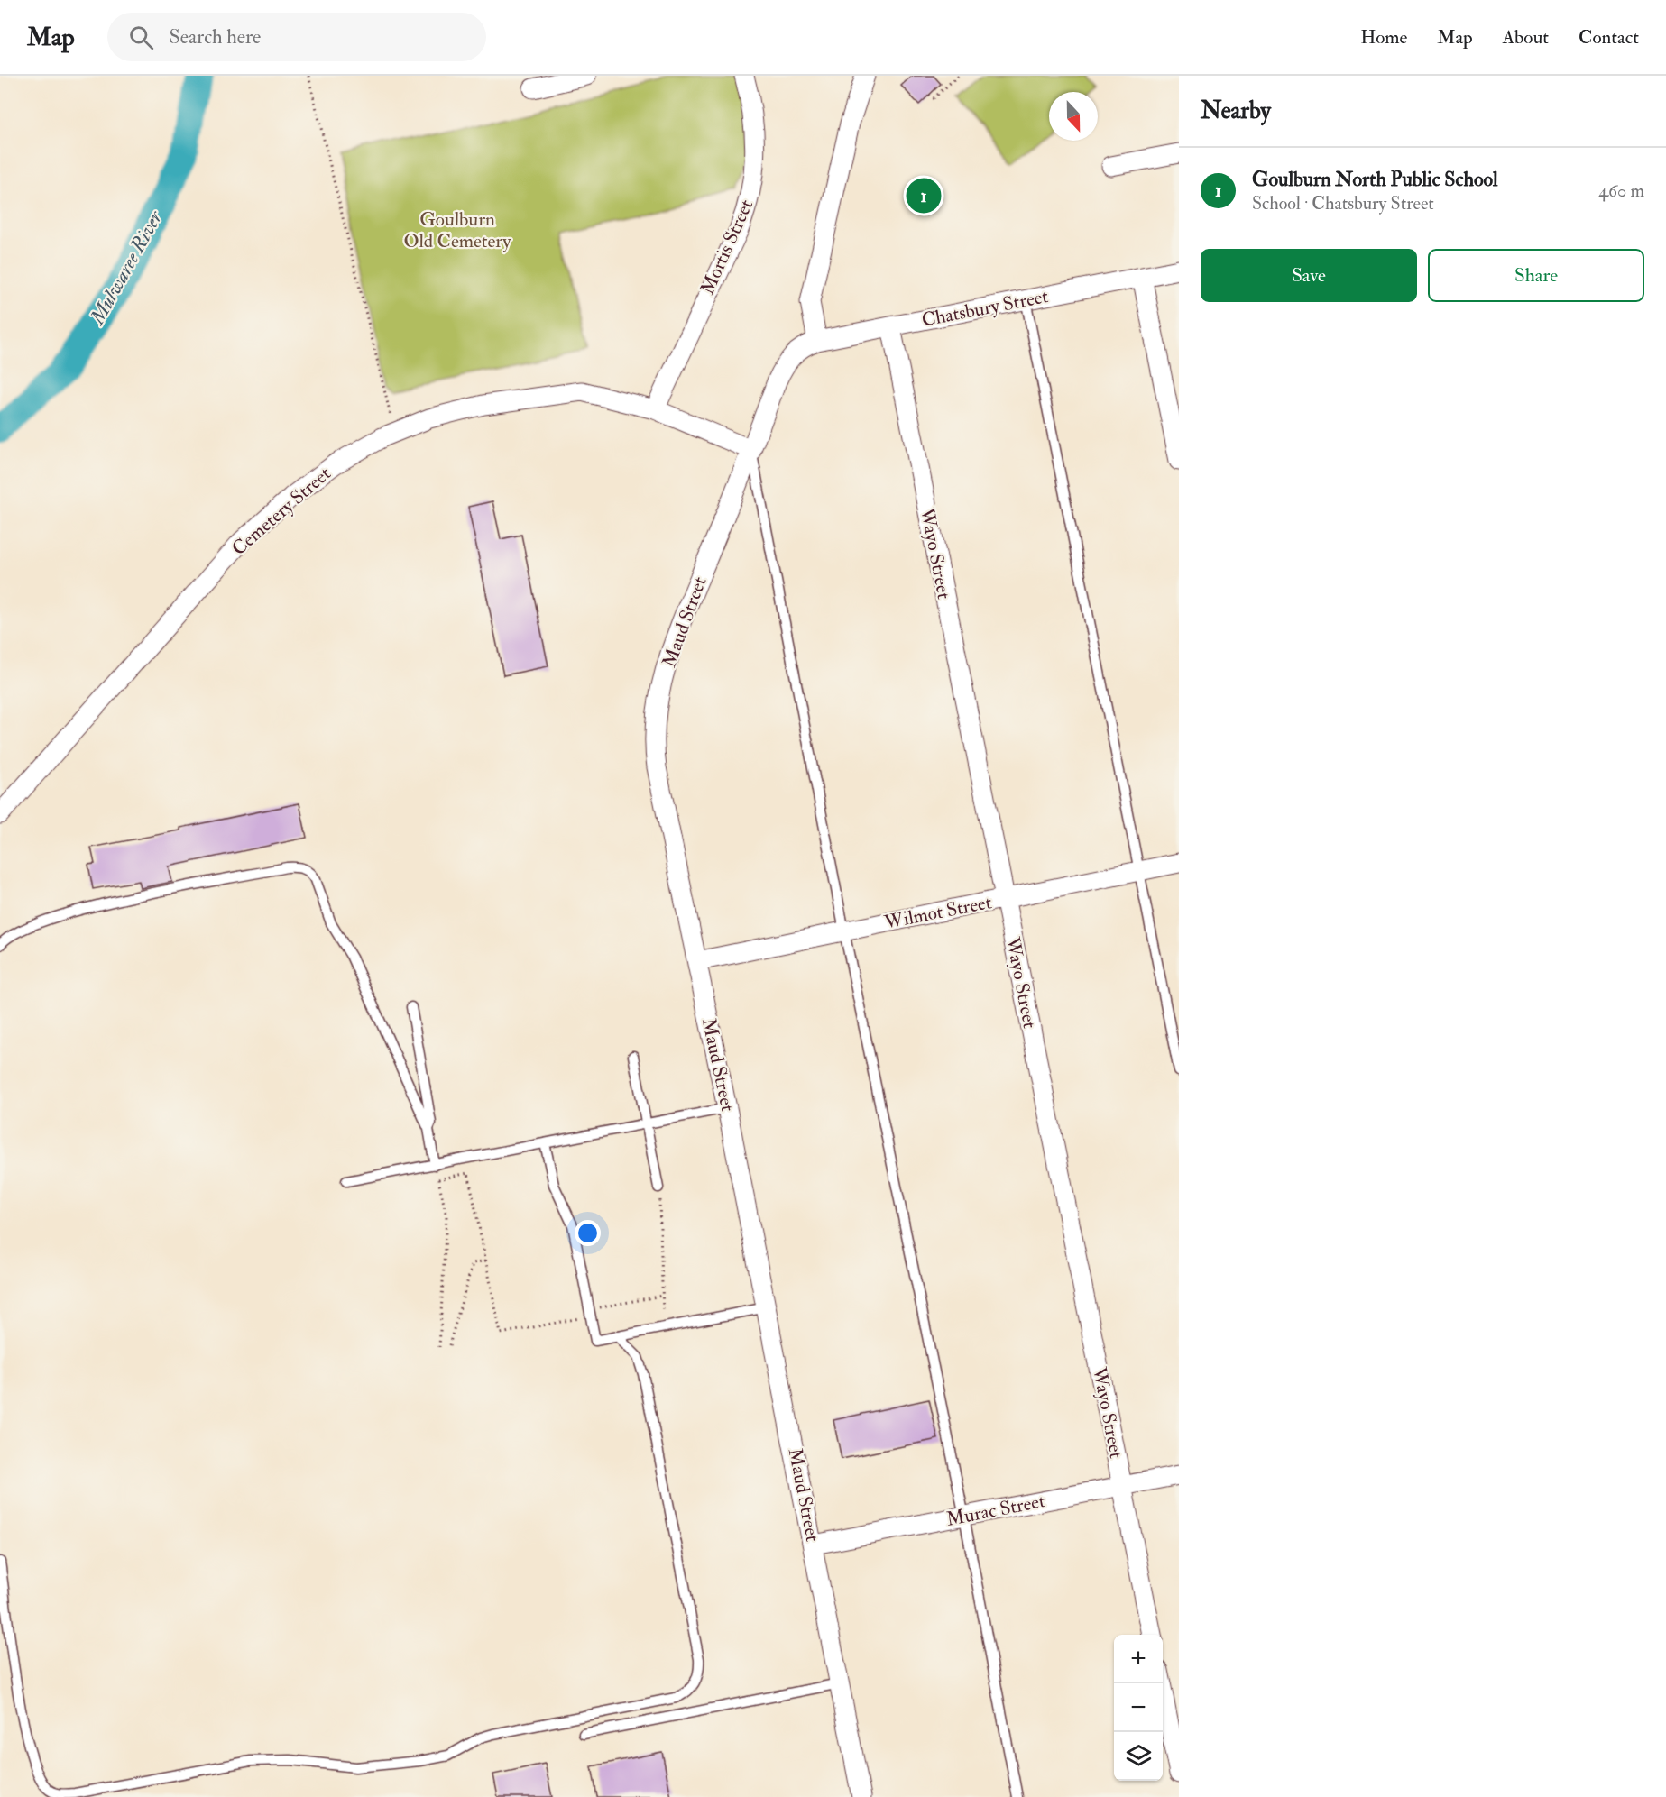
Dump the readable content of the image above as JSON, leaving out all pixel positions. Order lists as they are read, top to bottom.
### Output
{
  "streets": {
    "street": [
      "Mortis Street",
      "Chatsbury Street",
      "Cemetery Street",
      "Wayo Street",
      "Maud Street",
      "Wilmot Street",
      "Murac Street"
    ]
  },
  "crossings": [
    ["Mortis Street", "Cemetery Street"],
    ["Chatsbury Street", "Wayo Street"],
    ["Chatsbury Street", "Maud Street"],
    ["Cemetery Street", "Maud Street"],
    ["Wayo Street", "Wilmot Street"],
    ["Wayo Street", "Murac Street"],
    ["Maud Street", "Wilmot Street"],
    ["Maud Street", "Murac Street"]
  ],
  "water": ["Mulwaree River"],
  "parks": ["Goulburn Old Cemetery"],
  "north": "bottom",
  "page": {
    "header": "Map",
    "search": "Search here",
    "nav": [
      "Home",
      "Map",
      "About",
      "Contact"
    ],
    "heading": "Nearby",
    "list": [
      {
        "mark": "1",
        "name": "Goulburn North Public School",
        "note": "School · Chatsbury Street",
        "value": "460 m"
      }
    ],
    "pins": "1",
    "buttons": ["Save", "Share"],
    "map_buttons": ["+", "−"]
  }
}
